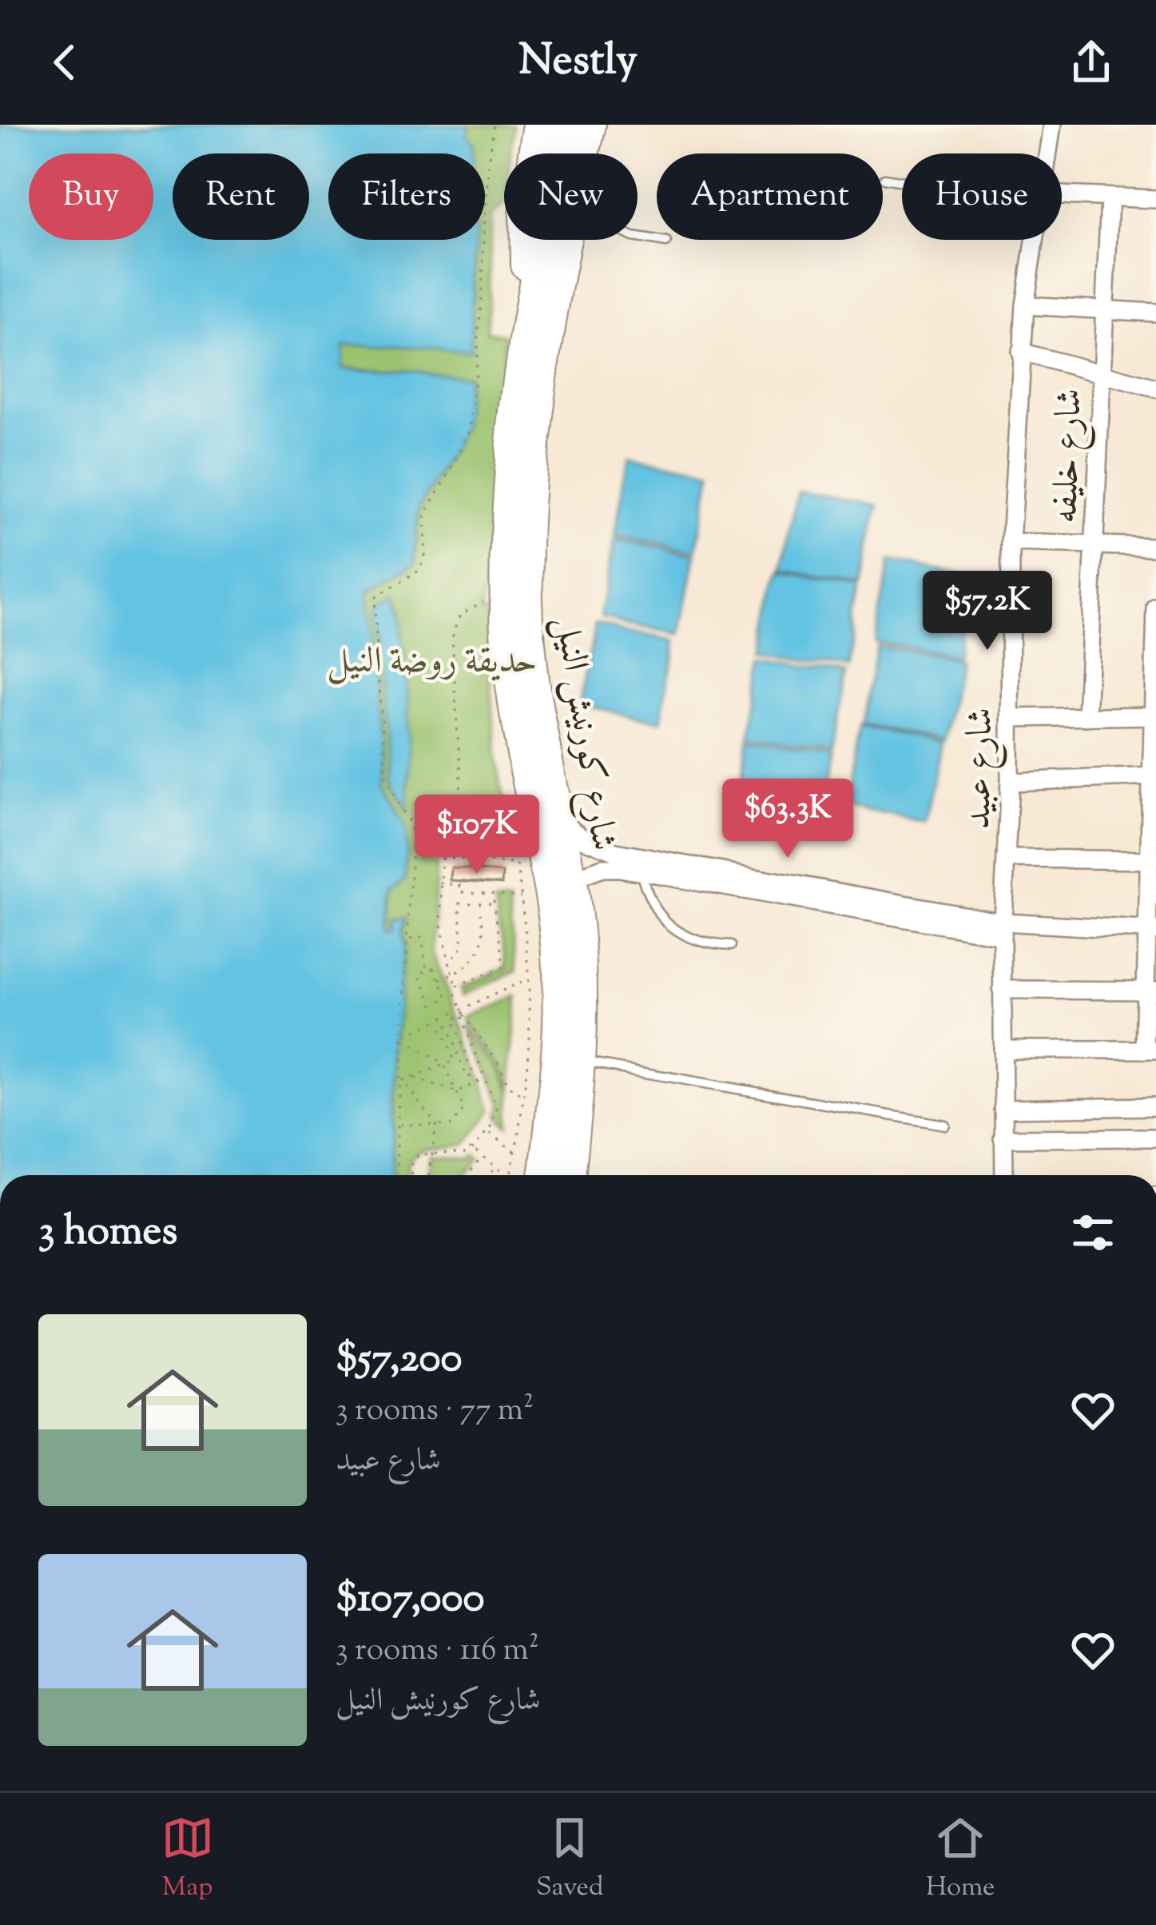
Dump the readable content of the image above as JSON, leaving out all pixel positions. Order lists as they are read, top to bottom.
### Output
{
  "streets": {
    "highway": ["شارع كورنيش النيل"],
    "street": ["شارع خليفه", "شارع عبيد"]
  },
  "parks": ["حديقة روضة النيل"],
  "page": {
    "header": "Nestly",
    "chip": [
      "Buy",
      "Rent",
      "Filters",
      "New",
      "Apartment",
      "House"
    ],
    "price": ["$57.2K", "$63.3K", "$107K"],
    "heading": "3 homes",
    "list": [
      {
        "name": "$57,200",
        "note": "3 rooms · 77 m² · شارع عبيد"
      },
      {
        "name": "$107,000",
        "note": "3 rooms · 116 m² · شارع كورنيش النيل"
      }
    ],
    "tabs": ["Map", "Saved", "Home"]
  }
}
